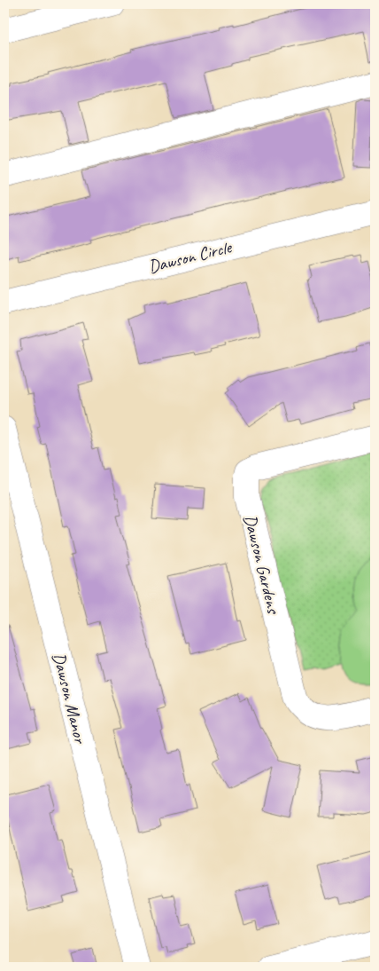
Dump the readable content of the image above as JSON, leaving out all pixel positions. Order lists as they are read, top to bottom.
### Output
{
  "streets": {
    "street": ["Dawson Circle", "Dawson Gardens", "Dawson Manor"]
  }
}
